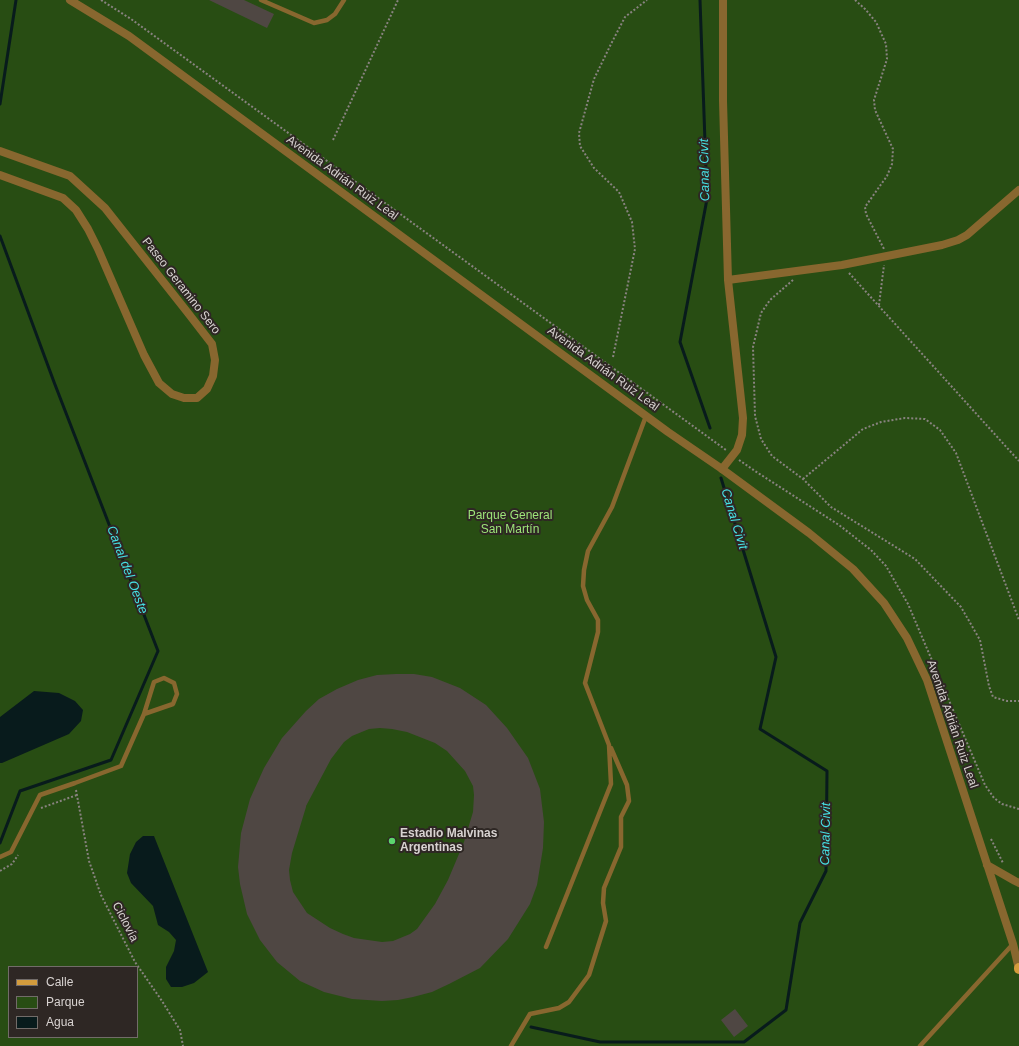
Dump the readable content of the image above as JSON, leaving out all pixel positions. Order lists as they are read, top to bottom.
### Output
{
  "streets": {
    "street": ["Avenida Adrián Ruiz Leal", "Paseo Geramino Sero"],
    "path": ["Ciclovía"]
  },
  "water": ["Canal Civit", "Canal del Oeste"],
  "parks": ["Parque General San Martín"],
  "places": ["Estadio Malvinas Argentinas"],
  "legend": ["Calle", "Parque", "Agua"]
}
